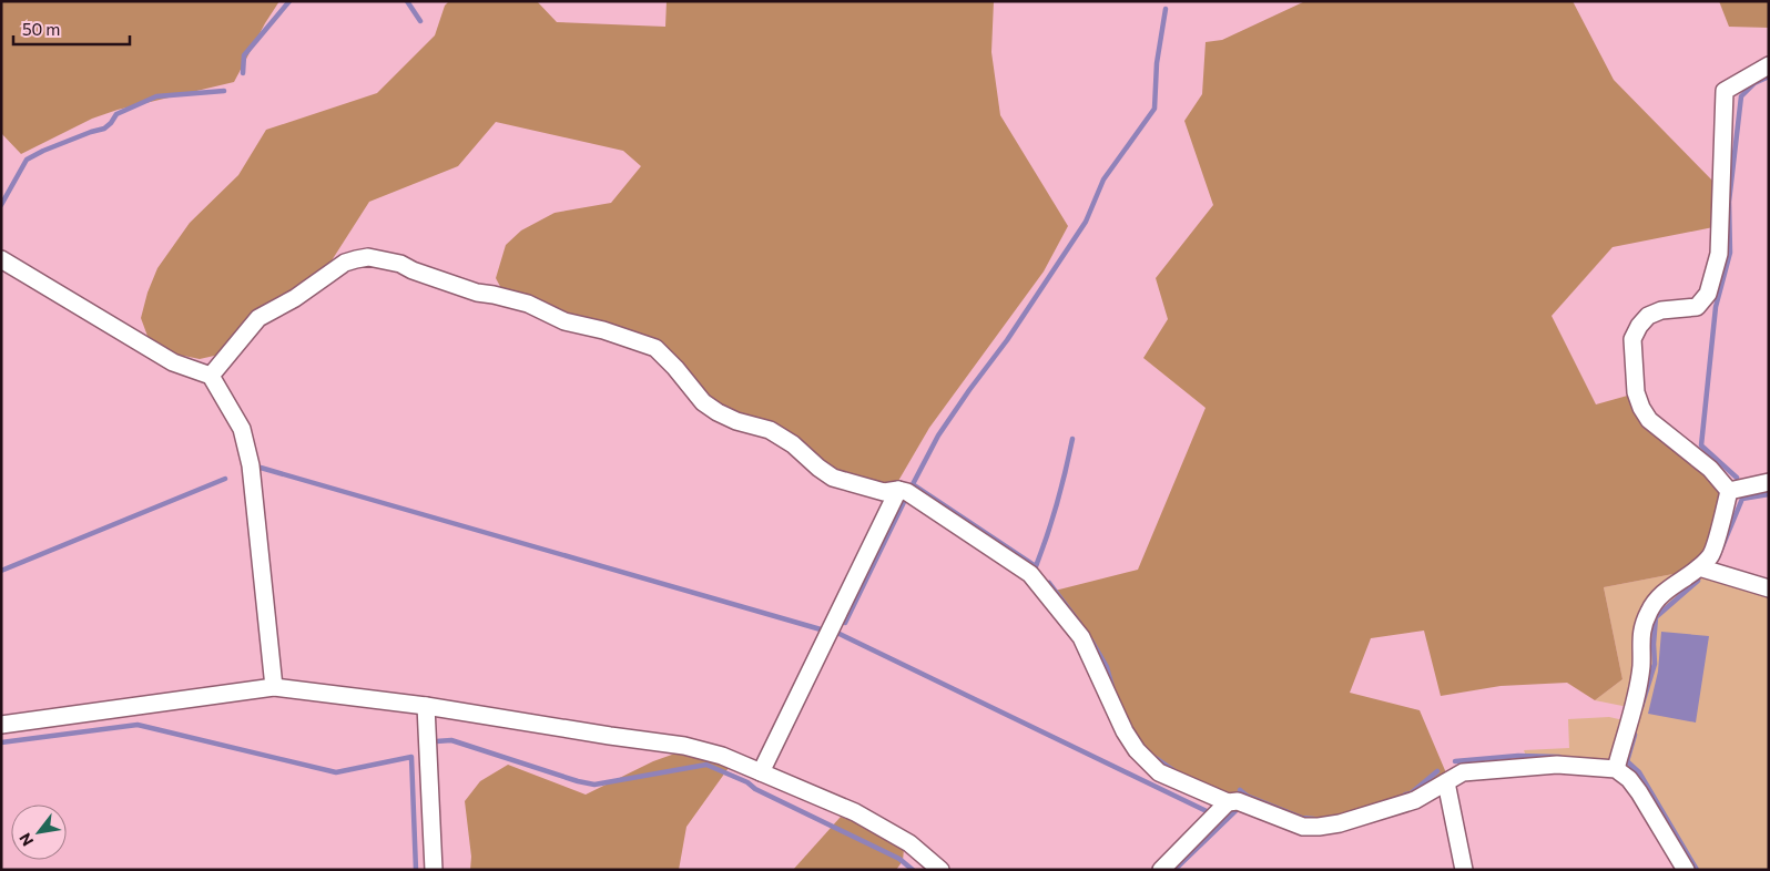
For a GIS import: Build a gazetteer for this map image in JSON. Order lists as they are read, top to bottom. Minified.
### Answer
{"scale_bar":"50 m","north":"bottom left"}
